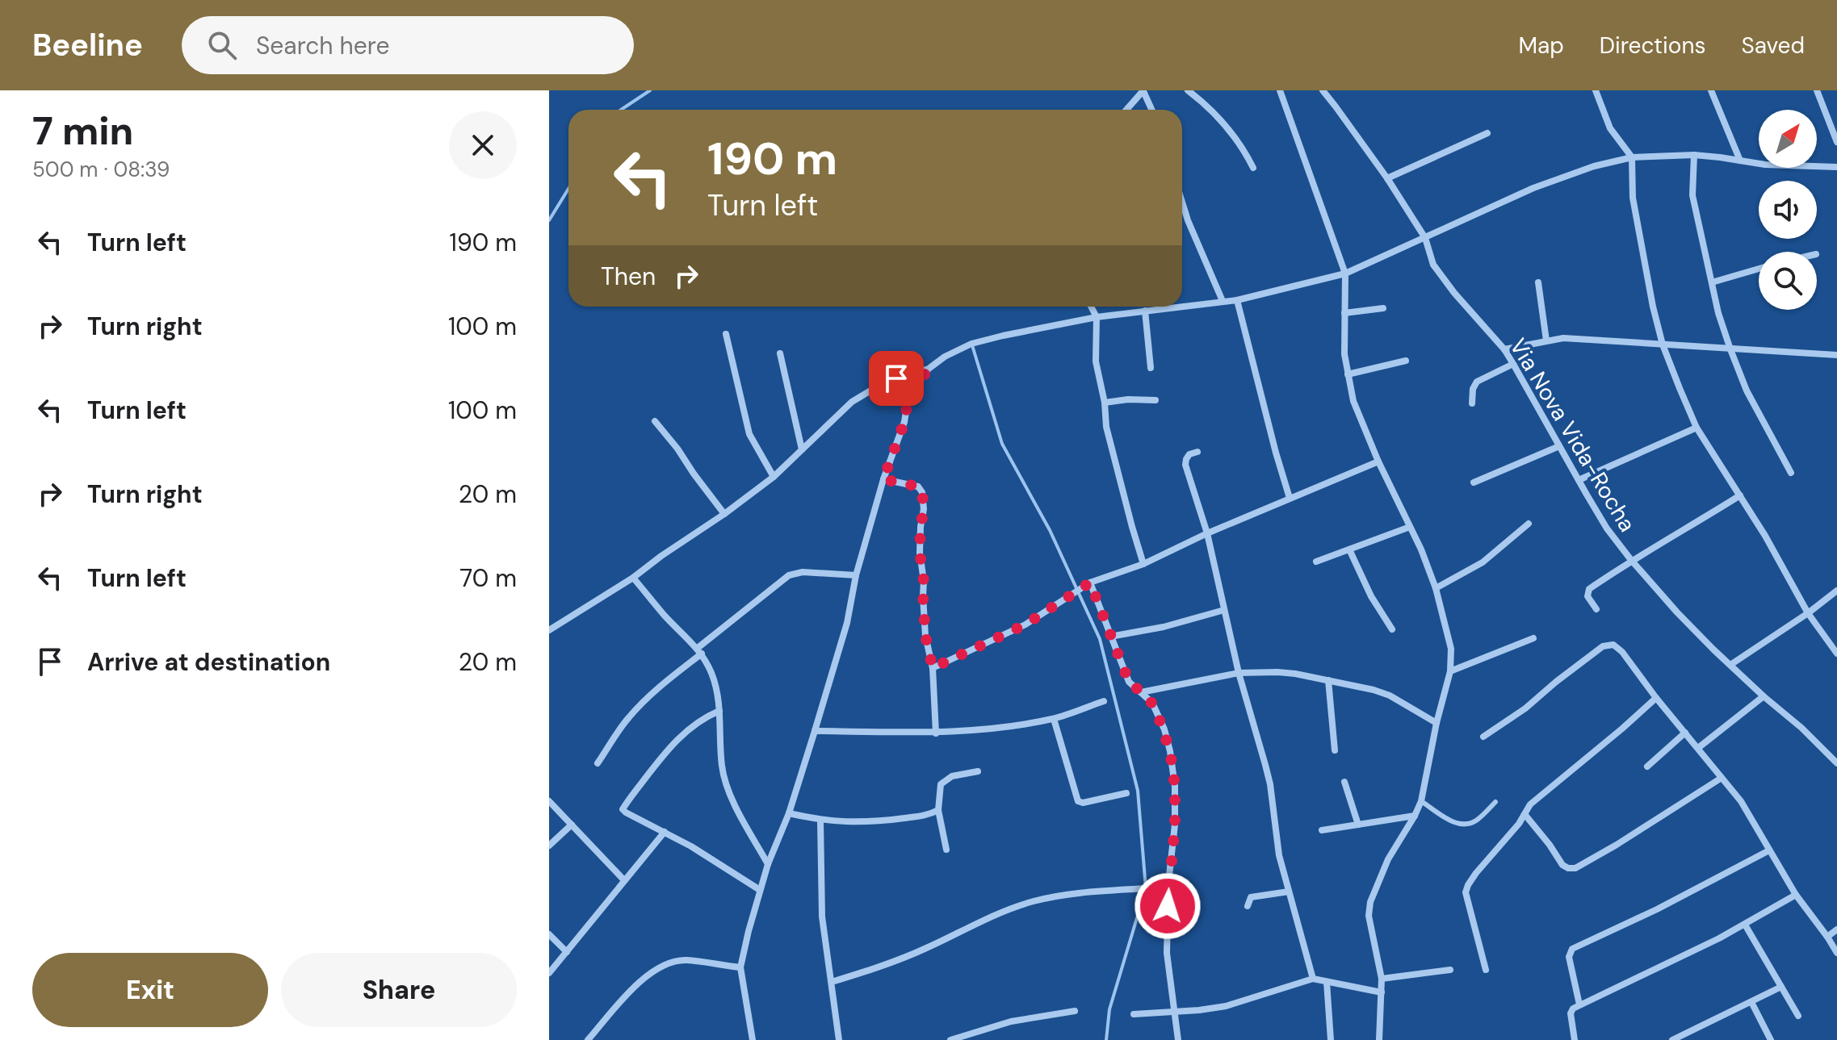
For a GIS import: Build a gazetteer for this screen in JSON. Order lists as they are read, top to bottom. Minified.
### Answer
{"streets":{"street":["Via Nova Vida-Rocha"]},"north":"top right","page":{"header":"Beeline","search":"Search here","nav":["Map","Directions","Saved"],"heading":["7 min","500 m · 08:39"],"turn":["190 m","Turn left"],"list":[{"name":"Turn left","value":"190 m"},{"name":"Turn right","value":"100 m"},{"name":"Turn left","value":"100 m"},{"name":"Turn right","value":"20 m"},{"name":"Turn left","value":"70 m"},{"name":"Arrive at destination","value":"20 m"}],"then":"Then","buttons":["Exit","Share"]}}
